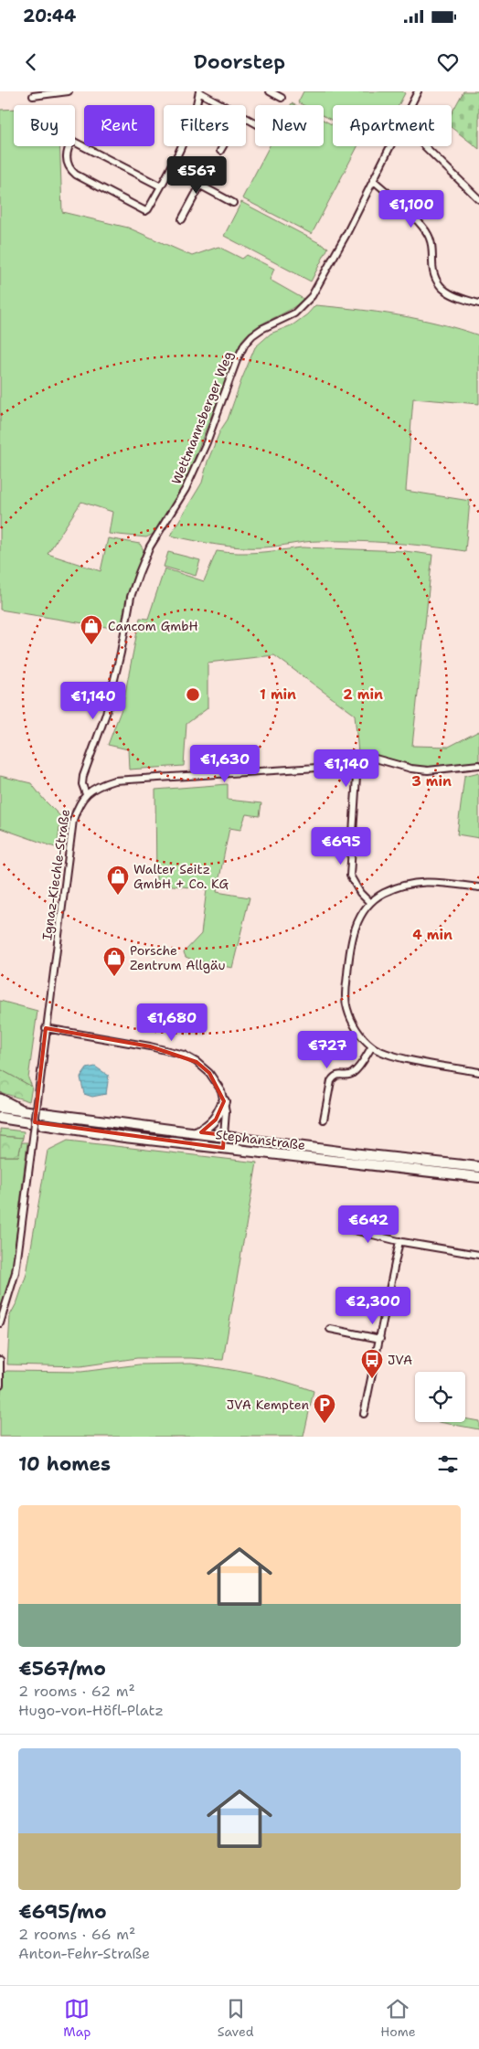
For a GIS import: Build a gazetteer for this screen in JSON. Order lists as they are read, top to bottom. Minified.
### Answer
{"streets":{"main road":["Stephanstraße"],"street":["Wettmannsberger Weg","Ignaz-Kiechle-Straße"]},"crossings":[["Wettmannsberger Weg","Ignaz-Kiechle-Straße"]],"places":{"shop":["Cancom GmbH","Walter Seitz GmbH + Co. KG","Porsche Zentrum Allgäu"],"bus stop":["JVA"],"parking":["JVA Kempten"]},"page":{"status":"20:44","header":"Doorstep","chip":["Buy","Rent","Filters","New","Apartment"],"price":["€567","€1,100","€1,140","€1,630","€1,140","€695","€1,680","€727","€642","€2,300"],"heading":"10 homes","list":[{"name":"€567/mo","note":"2 rooms · 62 m² · Hugo-von-Höfl-Platz"},{"name":"€695/mo","note":"2 rooms · 66 m² · Anton-Fehr-Straße"}],"tabs":["Map","Saved","Home"]},"rings":["1 min","2 min","3 min","4 min"]}
